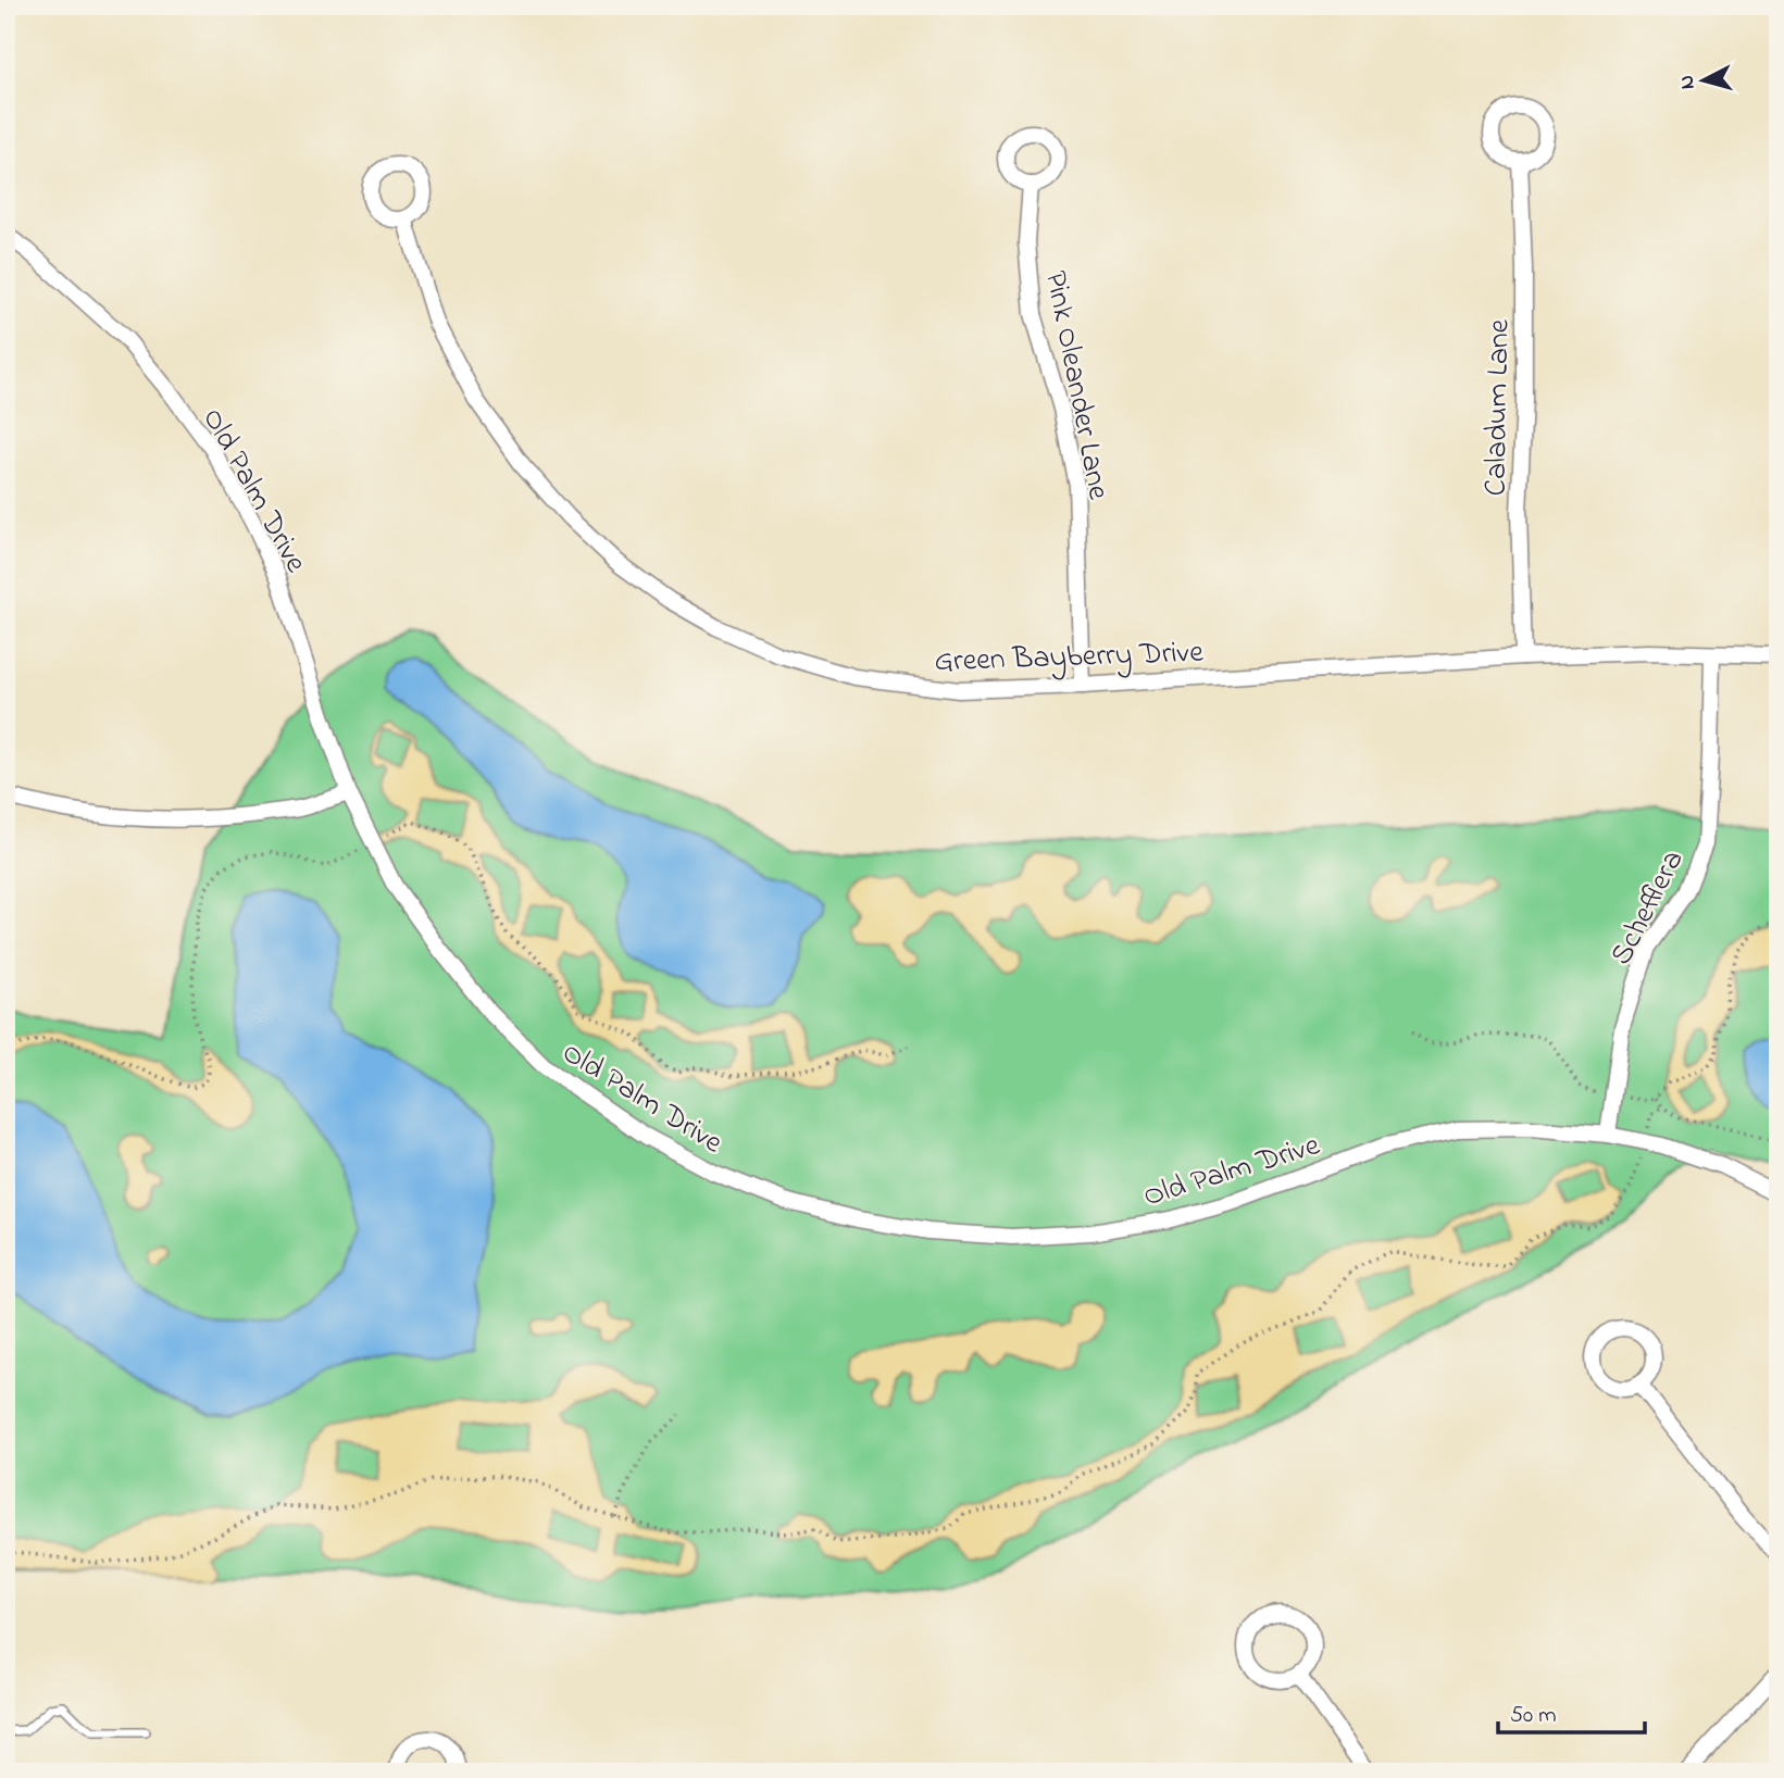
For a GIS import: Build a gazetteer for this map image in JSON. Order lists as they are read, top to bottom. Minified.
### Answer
{"streets":{"street":["Pink Oleander Lane","Caladum Lane","Old Palm Drive","Green Bayberry Drive","Schefflera"]},"crossings":[["Pink Oleander Lane","Green Bayberry Drive"],["Caladum Lane","Green Bayberry Drive"],["Old Palm Drive","Schefflera"],["Green Bayberry Drive","Schefflera"]],"scale_bar":"50 m","north":"left"}
